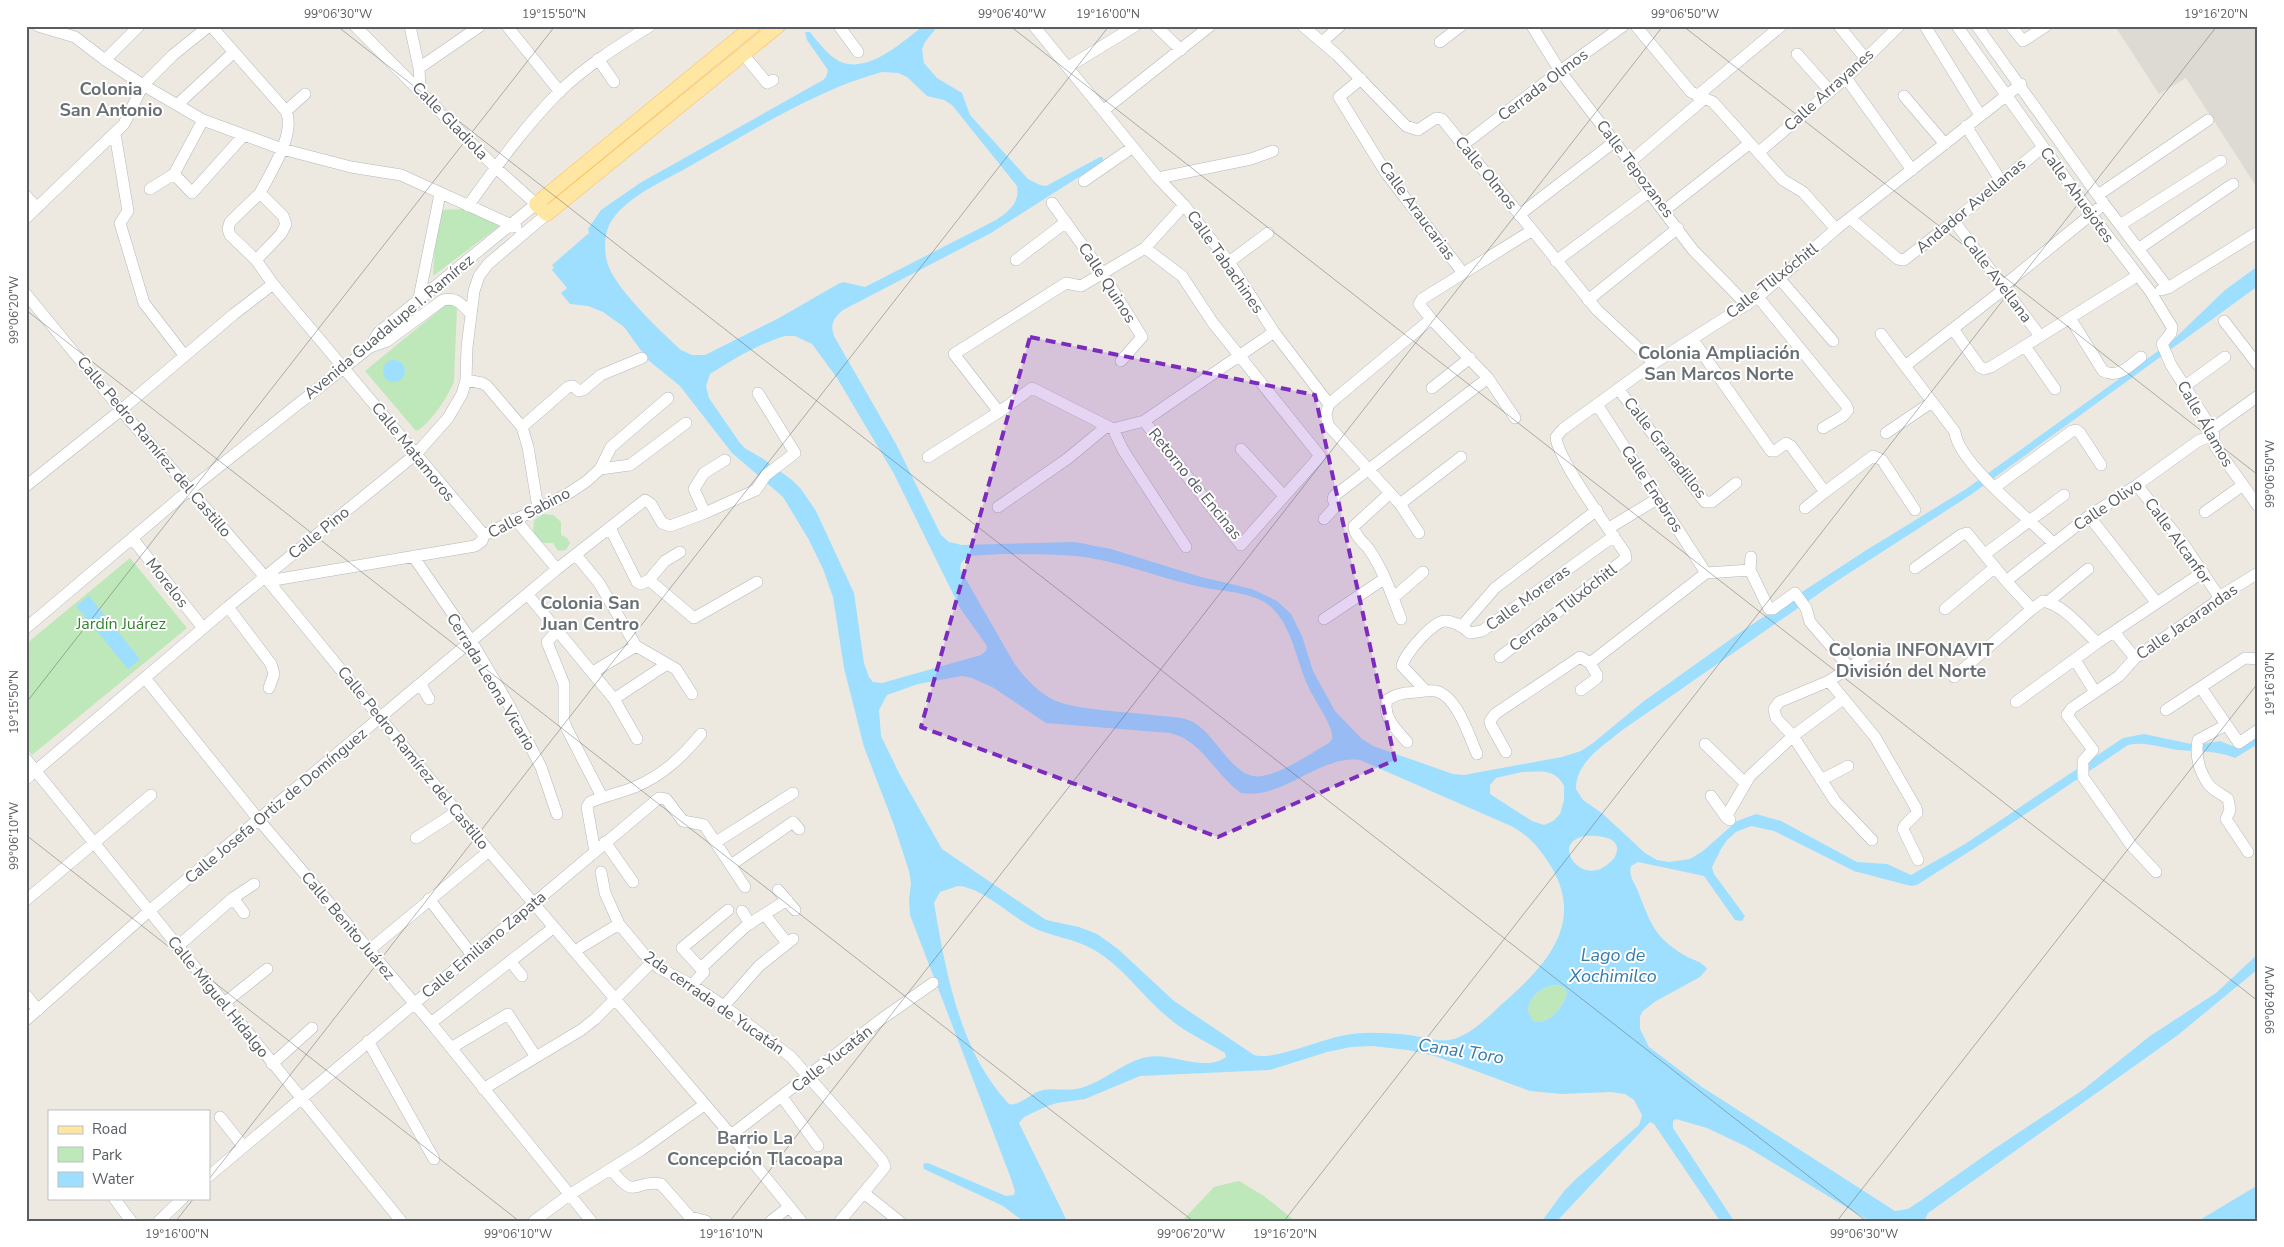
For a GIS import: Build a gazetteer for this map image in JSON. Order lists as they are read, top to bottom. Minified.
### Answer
{"streets":{"main road":["Calle Gladiola","Avenida Guadalupe I. Ramírez"],"street":["Cerrada Olmos","Calle Arrayanes","Calle Tepozanes","Calle Olmos","Calle Ahuejotes","Andador Avellanas","Calle Araucarias","Calle Tabachines","Calle Avellana","Calle Tlilxóchitl","Calle Quinos","Calle Álamos","Calle Pedro Ramírez del Castillo","Calle Granadillos","Calle Matamoros","Retorno de Encinas","Calle Enebros","Calle Olivo","Calle Sabino","Calle Pino","Calle Alcanfor","Morelos","Calle Moreras","Cerrada Tlilxóchitl","Calle Jacarandas","Cerrada Leona Vicario","Calle Josefa Ortiz de Domínguez","Calle Benito Juárez","Calle Emiliano Zapata","Calle Miguel Hidalgo","2da cerrada de Yucatán","Calle Yucatán"]},"crossings":[["Cerrada Olmos","Calle Tepozanes"],["Cerrada Olmos","Calle Olmos"],["Calle Gladiola","Avenida Guadalupe I. Ramírez"],["Calle Tepozanes","Calle Tlilxóchitl"],["Calle Olmos","Calle Araucarias"],["Calle Olmos","Calle Tlilxóchitl"],["Calle Ahuejotes","Andador Avellanas"],["Calle Ahuejotes","Calle Tlilxóchitl"],["Calle Ahuejotes","Calle Álamos"],["Andador Avellanas","Calle Avellana"],["Andador Avellanas","Calle Tlilxóchitl"],["Calle Tlilxóchitl","Calle Granadillos"],["Calle Tlilxóchitl","Calle Enebros"],["Calle Tlilxóchitl","Calle Moreras"],["Calle Tlilxóchitl","Cerrada Tlilxóchitl"],["Avenida Guadalupe I. Ramírez","Calle Pedro Ramírez del Castillo"],["Avenida Guadalupe I. Ramírez","Calle Matamoros"],["Avenida Guadalupe I. Ramírez","Morelos"],["Calle Álamos","Calle Olivo"],["Calle Pedro Ramírez del Castillo","Calle Sabino"],["Calle Pedro Ramírez del Castillo","Calle Pino"],["Calle Pedro Ramírez del Castillo","Calle Josefa Ortiz de Domínguez"],["Calle Pedro Ramírez del Castillo","Calle Emiliano Zapata"],["Calle Pedro Ramírez del Castillo","Calle Yucatán"],["Calle Matamoros","Calle Sabino"],["Calle Matamoros","Calle Pino"],["Calle Olivo","Calle Alcanfor"],["Calle Sabino","Calle Pino"],["Calle Sabino","Cerrada Leona Vicario"],["Calle Pino","Morelos"],["Calle Pino","Calle Benito Juárez"],["Calle Pino","Calle Miguel Hidalgo"],["Calle Alcanfor","Calle Jacarandas"],["Cerrada Leona Vicario","Calle Josefa Ortiz de Domínguez"],["Calle Josefa Ortiz de Domínguez","Calle Benito Juárez"],["Calle Josefa Ortiz de Domínguez","Calle Miguel Hidalgo"],["Calle Benito Juárez","Calle Emiliano Zapata"],["Calle Emiliano Zapata","Calle Miguel Hidalgo"],["2da cerrada de Yucatán","Calle Yucatán"]],"districts":["Colonia San Antonio","Colonia Ampliación San Marcos Norte","Colonia San Juan Centro","Colonia INFONAVIT División del Norte","Barrio La Concepción Tlacoapa"],"water":["Lago de Xochimilco","Canal Toro"],"parks":["Jardín Juárez"],"legend":["Road","Park","Water"],"coordinates":["99°06'30\"W","19°15'50\"N","99°06'40\"W","19°16'00\"N","99°06'50\"W","19°16'20\"N","99°06'20\"W","19°16'30\"N","99°06'10\"W","19°16'10\"N"]}
